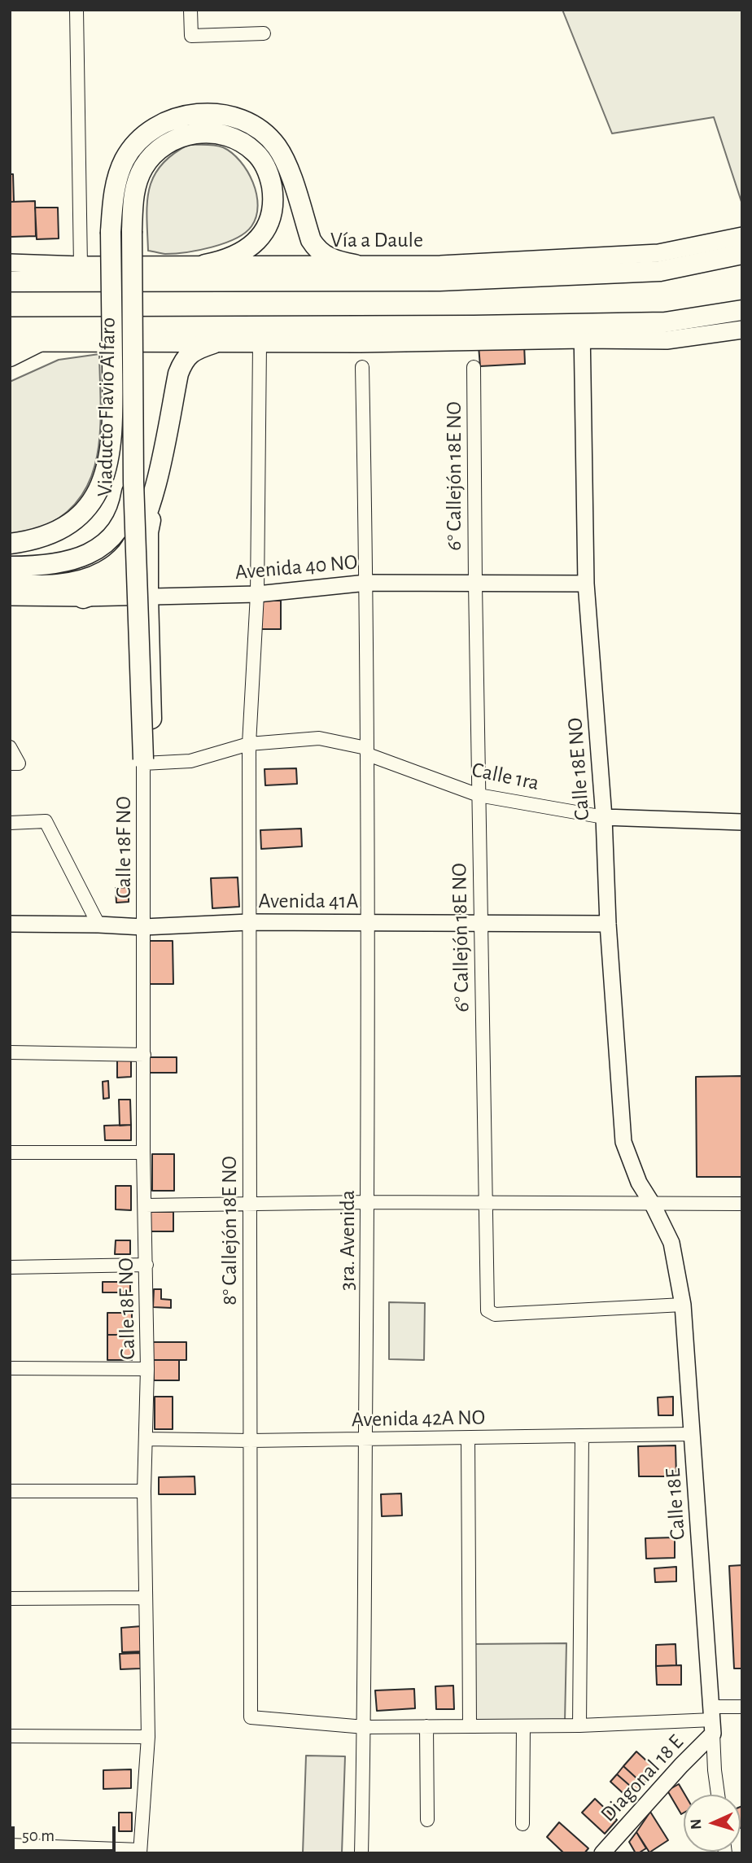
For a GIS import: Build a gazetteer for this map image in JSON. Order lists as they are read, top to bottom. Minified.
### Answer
{"streets":{"main road":["Vía a Daule","Viaducto Flavio Alfaro"],"street":["6° Callejón 18E NO","Avenida 40 NO","Calle 18E NO","Calle 1ra","Calle 18F NO","Avenida 41A","8° Callejón 18E NO","3ra. Avenida","Avenida 42A NO","Calle 18E","Diagonal 18 E"]},"crossings":[["Vía a Daule","Viaducto Flavio Alfaro"],["6° Callejón 18E NO","Avenida 40 NO"],["6° Callejón 18E NO","Calle 1ra"],["6° Callejón 18E NO","Avenida 41A"],["6° Callejón 18E NO","Calle 18E"],["Avenida 40 NO","Calle 18E NO"],["Avenida 40 NO","8° Callejón 18E NO"],["Avenida 40 NO","3ra. Avenida"],["Calle 18E NO","Calle 1ra"],["Calle 18E NO","Avenida 41A"],["Calle 18E NO","Calle 18E"],["Calle 1ra","Calle 18F NO"],["Calle 1ra","8° Callejón 18E NO"],["Calle 1ra","3ra. Avenida"],["Calle 18F NO","Avenida 41A"],["Calle 18F NO","Avenida 42A NO"],["Avenida 41A","8° Callejón 18E NO"],["Avenida 41A","3ra. Avenida"],["8° Callejón 18E NO","3ra. Avenida"],["8° Callejón 18E NO","Avenida 42A NO"],["3ra. Avenida","Avenida 42A NO"],["Avenida 42A NO","Calle 18E"],["Calle 18E","Diagonal 18 E"]],"scale_bar":"50 m","north":"left"}
